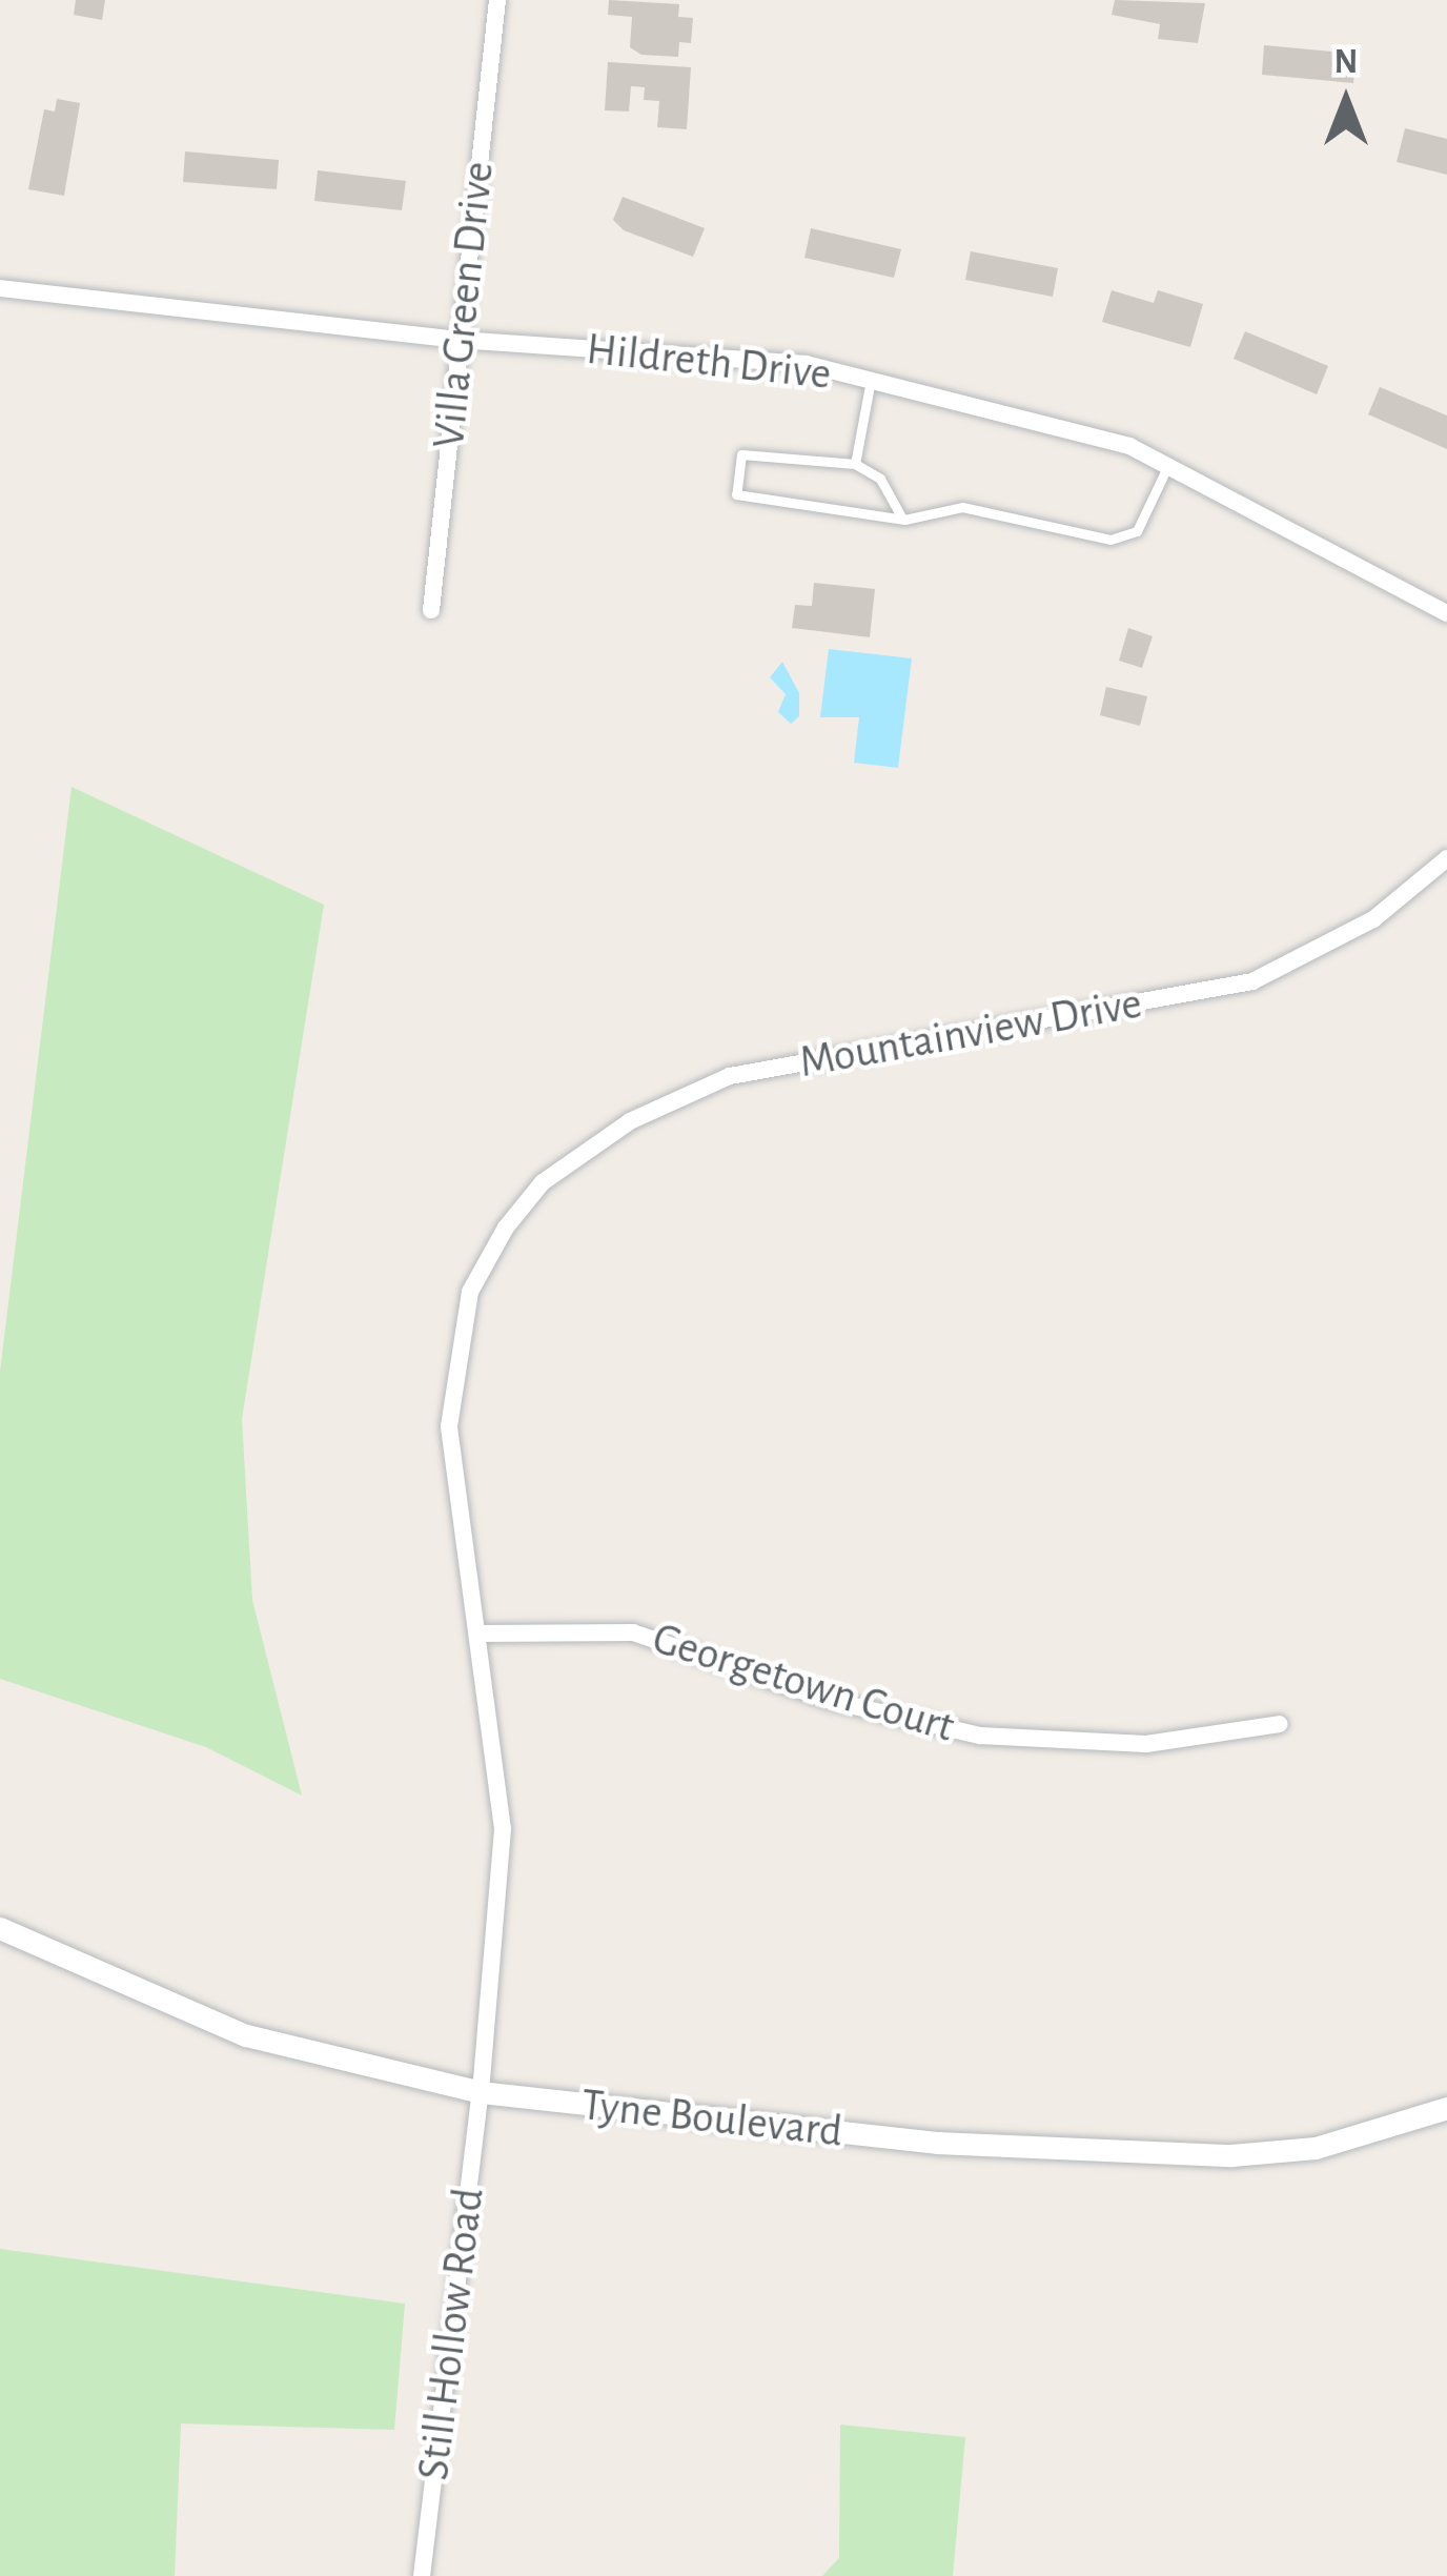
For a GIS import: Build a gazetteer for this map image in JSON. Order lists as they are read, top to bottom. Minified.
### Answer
{"streets":{"street":["Villa Green Drive","Hildreth Drive","Mountainview Drive","Georgetown Court","Tyne Boulevard","Still Hollow Road"]},"crossings":[["Villa Green Drive","Hildreth Drive"],["Mountainview Drive","Georgetown Court"],["Tyne Boulevard","Still Hollow Road"]],"north":"top"}
